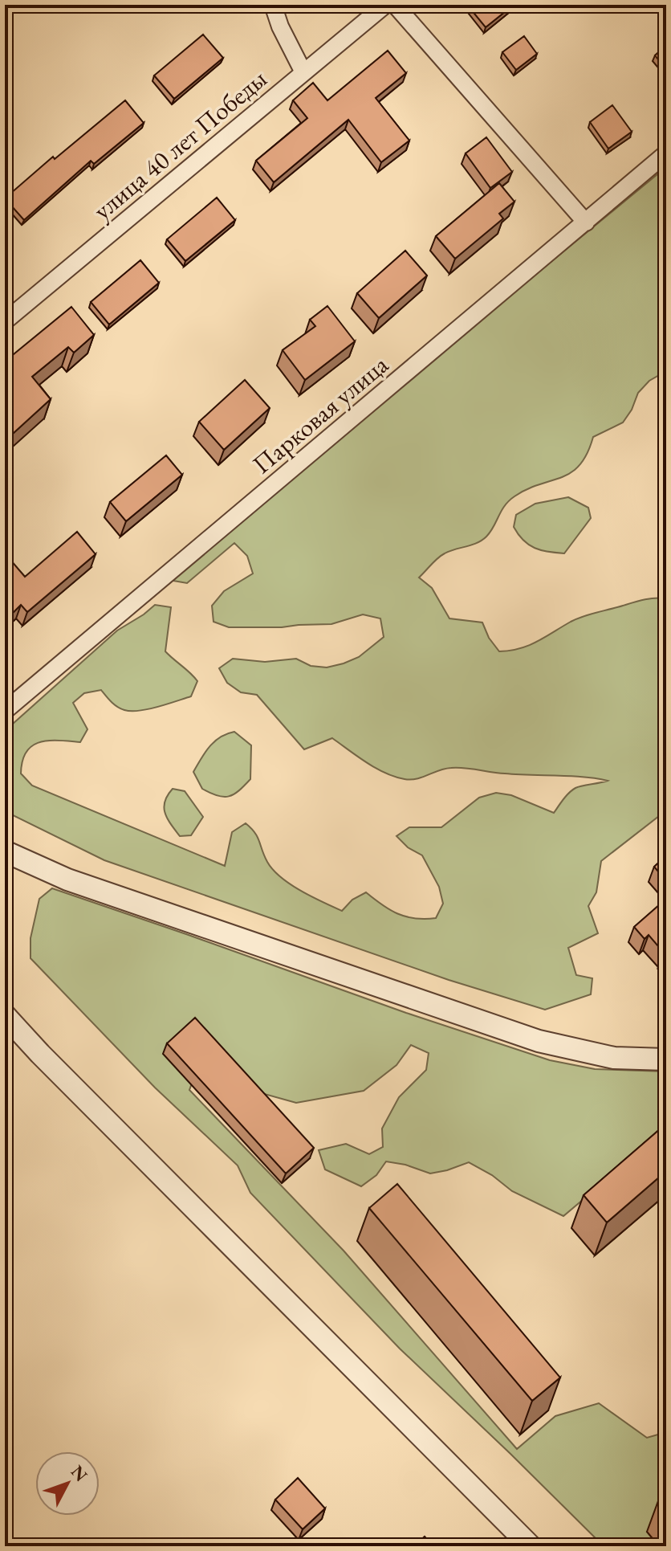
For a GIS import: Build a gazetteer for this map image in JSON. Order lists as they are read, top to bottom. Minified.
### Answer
{"streets":{"street":["улица 40 лет Победы","Парковая улица"]},"north":"top right"}
